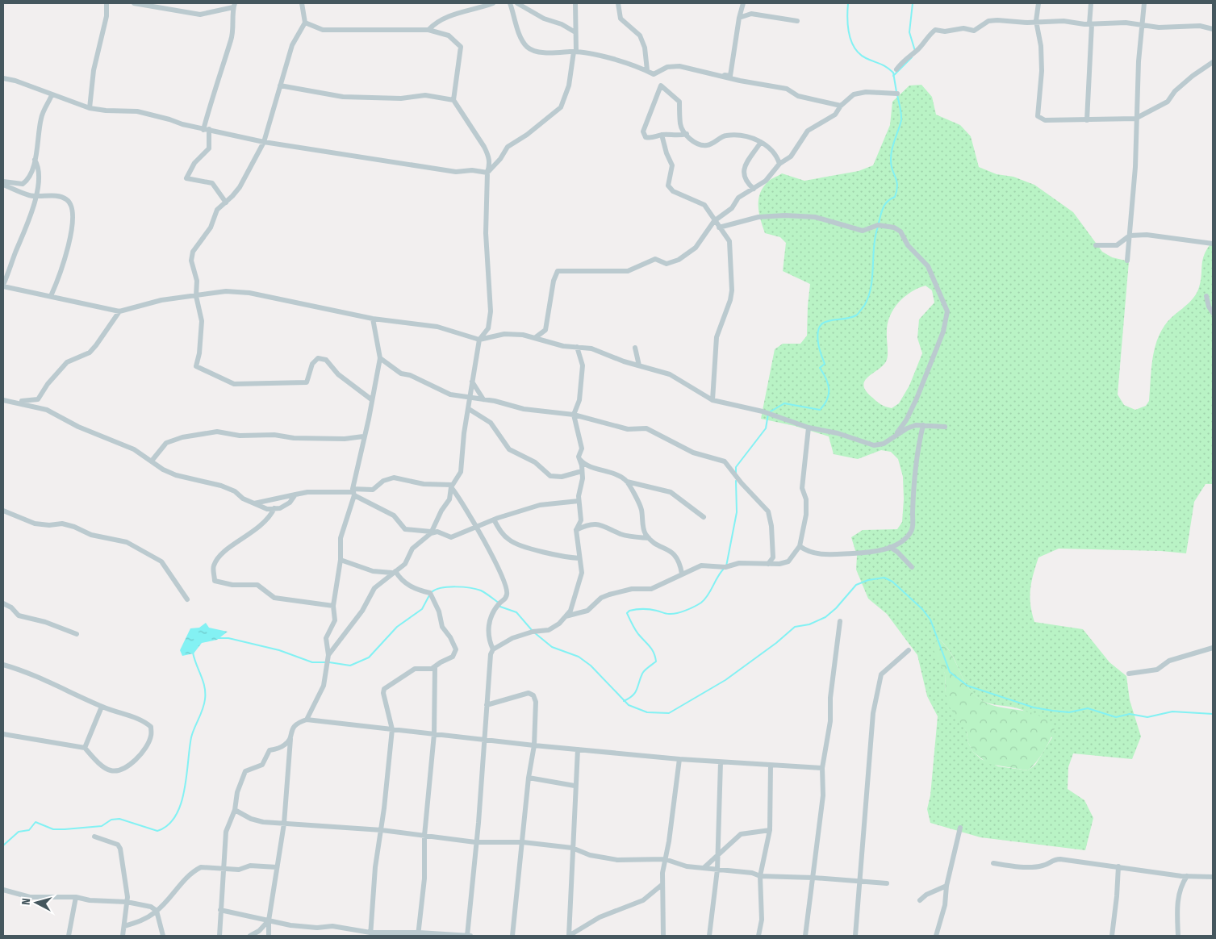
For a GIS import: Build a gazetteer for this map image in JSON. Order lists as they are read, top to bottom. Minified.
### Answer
{"north":"left"}
